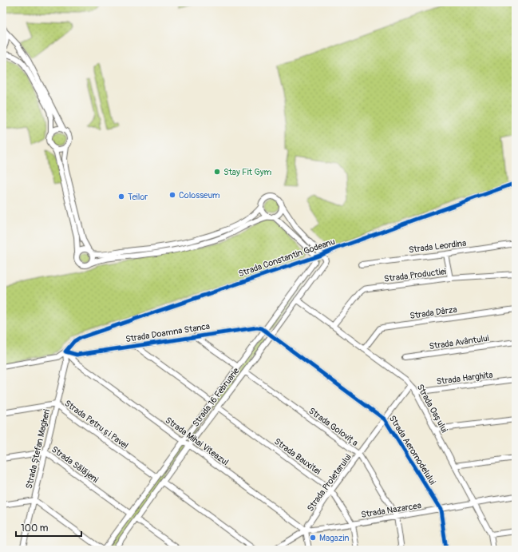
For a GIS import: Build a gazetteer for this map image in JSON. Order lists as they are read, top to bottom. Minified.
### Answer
{"streets":{"street":["Strada Leordina","Strada Constantin Godeanu","Strada Productiei","Strada Dârza","Strada Doamna Stanca","Strada Avântului","Strada Harghita","Strada 16 Februarie","Strada Oașului","Strada Petru și Pavel","Strada Golovița","Strada Mihai Viteazul","Strada Ștefan Magheri","Strada Aeromodelului","Strada Bauxitei","Strada Sălăjeni","Strada Proletarului","Strada Nazarcea"]},"crossings":[["Strada Constantin Godeanu","Strada Doamna Stanca"],["Strada Constantin Godeanu","Strada 16 Februarie"],["Strada Constantin Godeanu","Strada Mihai Viteazul"],["Strada Constantin Godeanu","Strada Ștefan Magheri"],["Strada Productiei","Strada Oașului"],["Strada Dârza","Strada Oașului"],["Strada Doamna Stanca","Strada 16 Februarie"],["Strada Doamna Stanca","Strada Mihai Viteazul"],["Strada Doamna Stanca","Strada Ștefan Magheri"],["Strada Harghita","Strada Oașului"],["Strada 16 Februarie","Strada Oașului"],["Strada 16 Februarie","Strada Petru și Pavel"],["Strada 16 Februarie","Strada Golovița"],["Strada 16 Februarie","Strada Mihai Viteazul"],["Strada 16 Februarie","Strada Aeromodelului"],["Strada 16 Februarie","Strada Bauxitei"],["Strada 16 Februarie","Strada Sălăjeni"],["Strada Oașului","Strada Proletarului"],["Strada Oașului","Strada Nazarcea"],["Strada Petru și Pavel","Strada Ștefan Magheri"],["Strada Golovița","Strada Proletarului"],["Strada Golovița","Strada Nazarcea"],["Strada Mihai Viteazul","Strada Ștefan Magheri"],["Strada Mihai Viteazul","Strada Proletarului"],["Strada Mihai Viteazul","Strada Nazarcea"],["Strada Ștefan Magheri","Strada Sălăjeni"],["Strada Aeromodelului","Strada Proletarului"],["Strada Aeromodelului","Strada Nazarcea"],["Strada Bauxitei","Strada Proletarului"],["Strada Bauxitei","Strada Nazarcea"],["Strada Proletarului","Strada Nazarcea"]],"places":["Stay Fit Gym","Colosseum","Teilor","Magazin"],"scale_bar":"100 m"}
